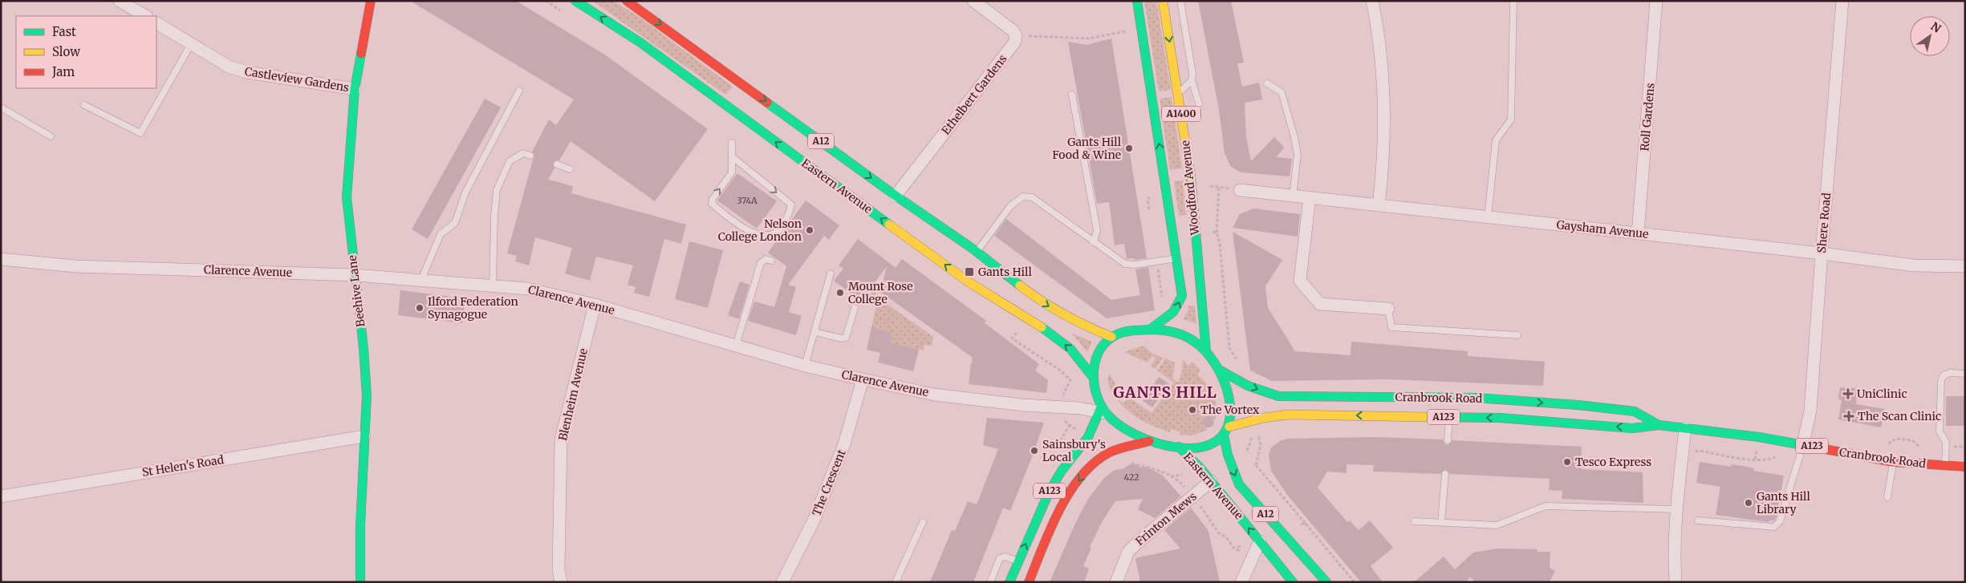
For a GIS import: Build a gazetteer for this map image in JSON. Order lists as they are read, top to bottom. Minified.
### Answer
{"streets":{"main road":["A1400","A12","Eastern Avenue","Woodford Avenue","Beehive Lane","Cranbrook Road","A123"],"street":["Castleview Gardens","Ethelbert Gardens","Roll Gardens","Shere Road","Gaysham Avenue","Clarence Avenue","Blenheim Avenue","St Helen's Road","The Crescent","Frinton Mews"]},"crossings":[["Castleview Gardens","Beehive Lane"],["Ethelbert Gardens","A12"],["Roll Gardens","Gaysham Avenue"],["A12","Eastern Avenue"],["A12","Woodford Avenue"],["A12","Clarence Avenue"],["A12","Cranbrook Road"],["A12","A123"],["Eastern Avenue","Woodford Avenue"],["Eastern Avenue","Clarence Avenue"],["Eastern Avenue","Cranbrook Road"],["Eastern Avenue","A123"],["Eastern Avenue","Frinton Mews"],["Woodford Avenue","Clarence Avenue"],["Woodford Avenue","Cranbrook Road"],["Woodford Avenue","A123"],["Shere Road","Gaysham Avenue"],["Shere Road","Cranbrook Road"],["Clarence Avenue","Beehive Lane"],["Clarence Avenue","Blenheim Avenue"],["Clarence Avenue","Cranbrook Road"],["Clarence Avenue","A123"],["Clarence Avenue","The Crescent"],["Beehive Lane","St Helen's Road"],["Cranbrook Road","A123"]],"districts":["GANTS HILL"],"places":{"other":["Gants Hill Food & Wine","Nelson College London","Mount Rose College","Ilford Federation Synagogue","The Vortex","Sainsbury's Local","Tesco Express","Gants Hill Library"],"transit":["Gants Hill"],"health":["UniClinic","The Scan Clinic"]},"house_numbers":["374A","422"],"legend":["Fast","Slow","Jam"],"north":"top right"}
